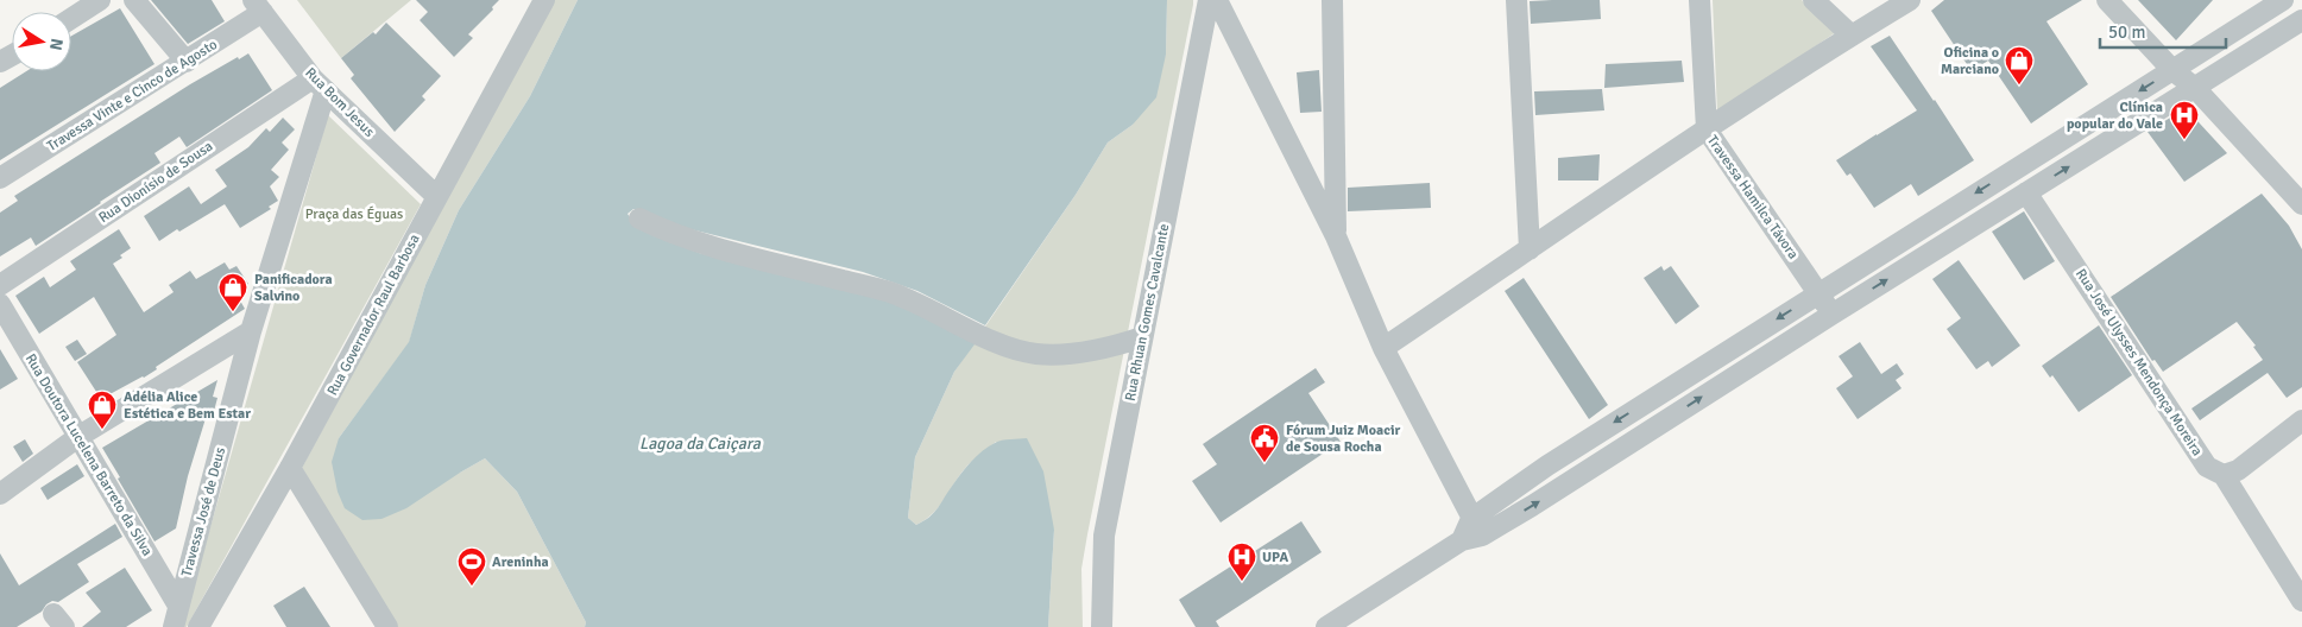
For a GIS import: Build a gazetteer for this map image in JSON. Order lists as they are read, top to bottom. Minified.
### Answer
{"streets":{"street":["Travessa Vinte e Cinco de Agosto","Rua Bom Jesus","Rua Dionísio de Sousa","Travessa Hamilca Távora","Rua Rhuan Gomes Cavalcante","Rua Governador Raul Barbosa","Rua José Ulysses Mendonça Moreira","Rua Doutora Lucelena Barreto da Silva","Travessa José de Deus"]},"crossings":[["Travessa Vinte e Cinco de Agosto","Rua Bom Jesus"],["Rua Bom Jesus","Rua Dionísio de Sousa"],["Rua Bom Jesus","Rua Governador Raul Barbosa"],["Rua Bom Jesus","Travessa José de Deus"],["Rua Dionísio de Sousa","Travessa José de Deus"],["Rua Doutora Lucelena Barreto da Silva","Travessa José de Deus"]],"water":["Lagoa da Caiçara"],"parks":["Praça das Éguas"],"places":{"shop":["Oficina o Marciano","Panificadora Salvino","Adélia Alice Estética e Bem Estar"],"hospital":["Clínica popular do Vale","UPA"],"public building":["Fórum Juiz Moacir de Sousa Rocha"],"sports":["Areninha"]},"scale_bar":"50 m","north":"right"}
